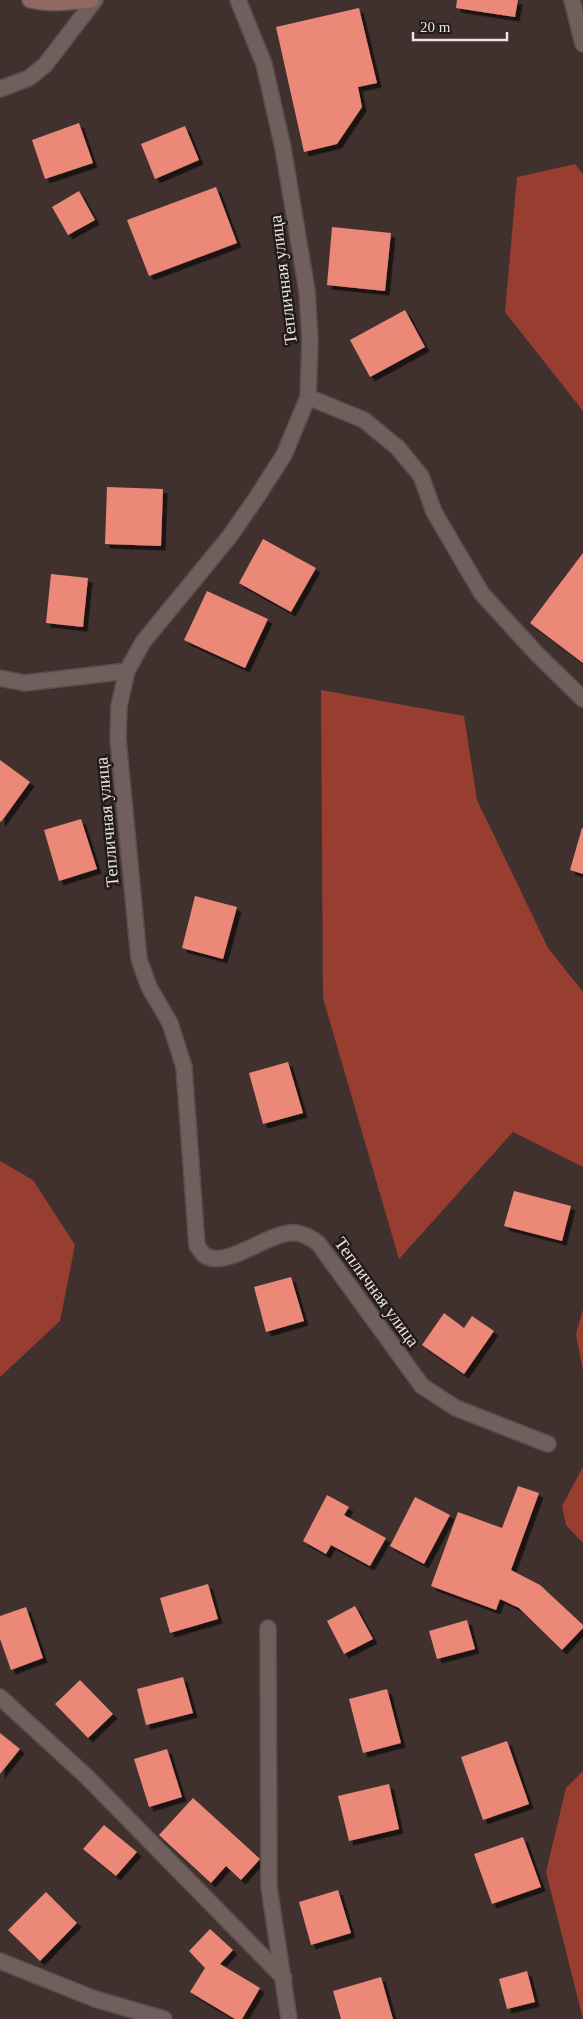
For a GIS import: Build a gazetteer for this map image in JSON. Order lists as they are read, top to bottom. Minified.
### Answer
{"streets":{"street":["Тепличная улица"]},"scale_bar":"20 m"}
